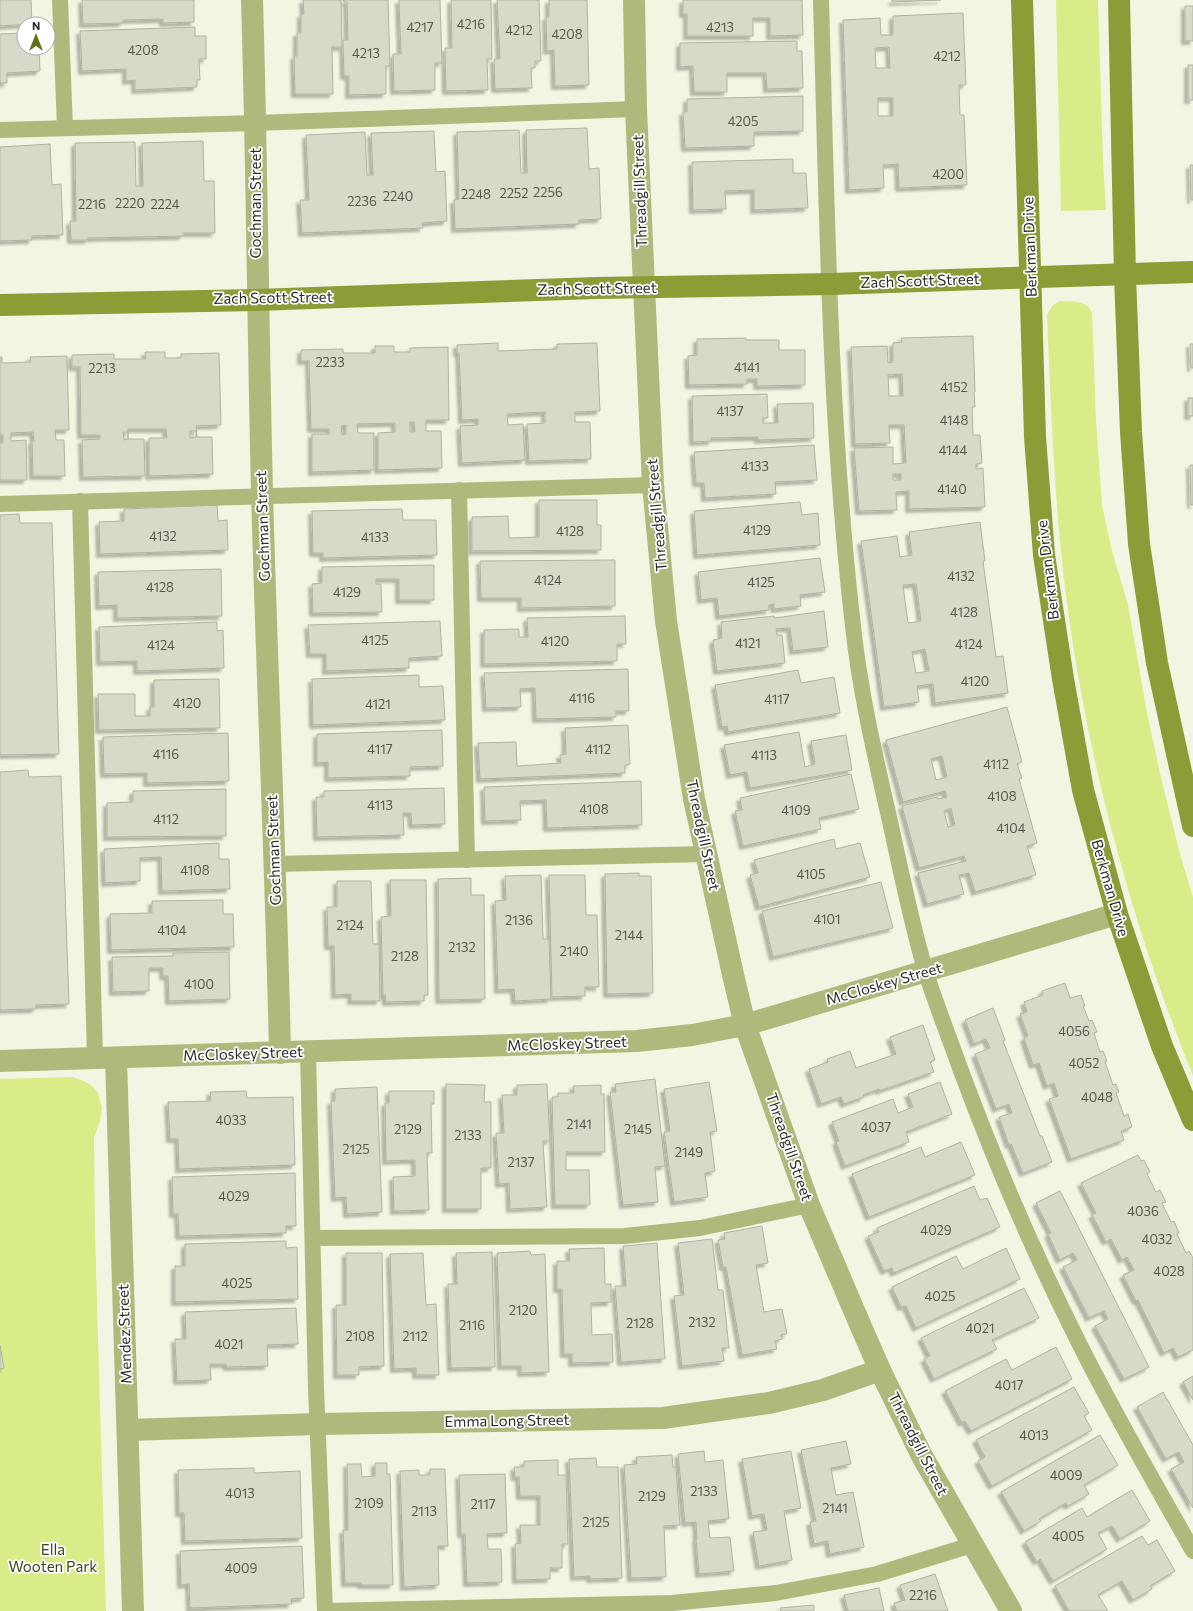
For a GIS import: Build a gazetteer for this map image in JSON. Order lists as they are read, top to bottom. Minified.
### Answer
{"streets":{"street":["Threadgill Street","Gochman Street","Berkman Drive","Zach Scott Street","McCloskey Street","Mendez Street","Emma Long Street"]},"crossings":[["Threadgill Street","Zach Scott Street"],["Threadgill Street","McCloskey Street"],["Threadgill Street","Emma Long Street"],["Gochman Street","Zach Scott Street"],["Gochman Street","McCloskey Street"],["Berkman Drive","Zach Scott Street"],["Berkman Drive","McCloskey Street"],["McCloskey Street","Mendez Street"],["Mendez Street","Emma Long Street"]],"parks":["Ella Wooten Park"],"house_numbers":["4216","4217","4213","4212","4208","4208","4213","4212","4205","4200","2256","2252","2248","2240","2236","2220","2216","2224","2233","4141","2213","4152","4137","4148","4144","4133","4140","4129","4128","4132","4133","4132","4124","4125","4128","4129","4128","4125","4120","4121","4124","4124","4120","4116","4117","4120","4121","4117","4112","4116","4113","4112","4108","4113","4108","4109","4112","4104","4108","4105","4101","2136","2124","4104","2144","2132","2140","2128","4100","4056","4052","4048","4033","2141","4037","2129","2145","2133","2125","2149","2137","4029","4036","4029","4032","4028","4025","4025","2120","2132","2128","2116","4021","2108","2112","4021","4017","4013","4009","2133","4013","2129","2109","2117","2141","2113","2125","4005","4009","2216"],"north":"top"}
